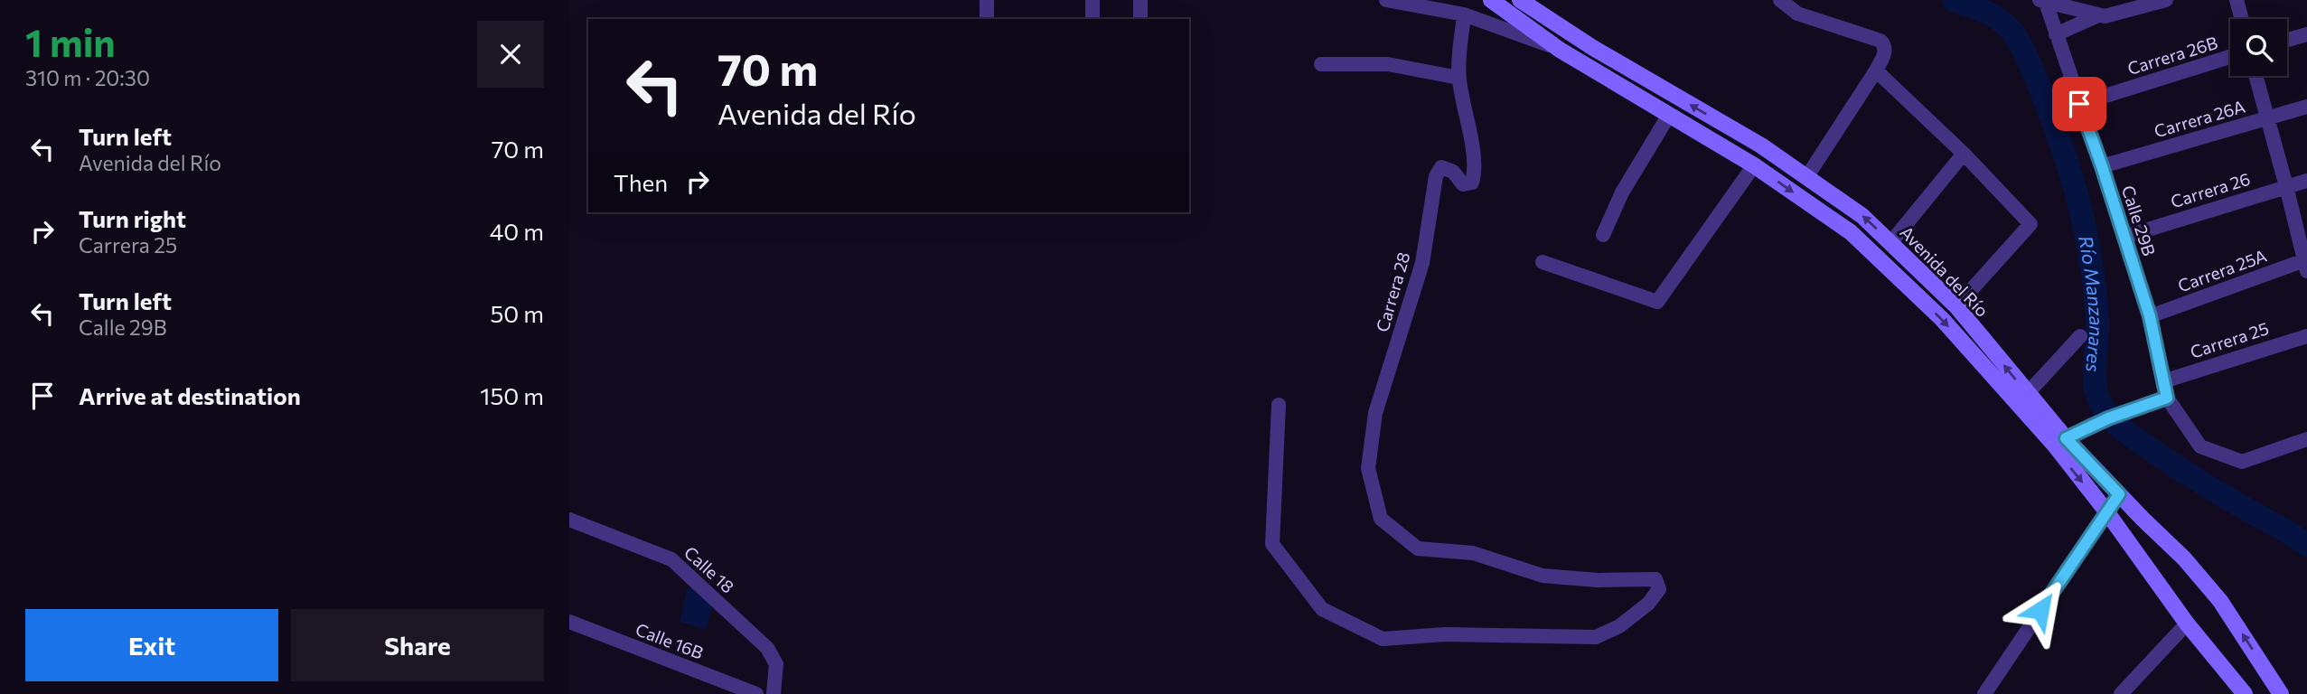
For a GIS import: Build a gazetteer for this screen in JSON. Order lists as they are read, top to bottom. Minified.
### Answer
{"streets":{"main road":["Avenida del Río"],"street":["Carrera 26B","Carrera 26A","Carrera 26","Calle 29B","Carrera 25A","Carrera 28","Carrera 25","Calle 18","Calle 16B"]},"crossings":[["Carrera 26B","Calle 29B"],["Carrera 26A","Calle 29B"],["Carrera 26","Calle 29B"],["Calle 29B","Carrera 25A"],["Calle 29B","Carrera 25"]],"water":["Río Manzanares"],"page":{"heading":["1 min","310 m · 20:30"],"turn":["70 m","Avenida del Río"],"list":[{"name":"Turn left","note":"Avenida del Río","value":"70 m"},{"name":"Turn right","note":"Carrera 25","value":"40 m"},{"name":"Turn left","note":"Calle 29B","value":"50 m"},{"name":"Arrive at destination","value":"150 m"}],"then":"Then","buttons":["Exit","Share"]}}
